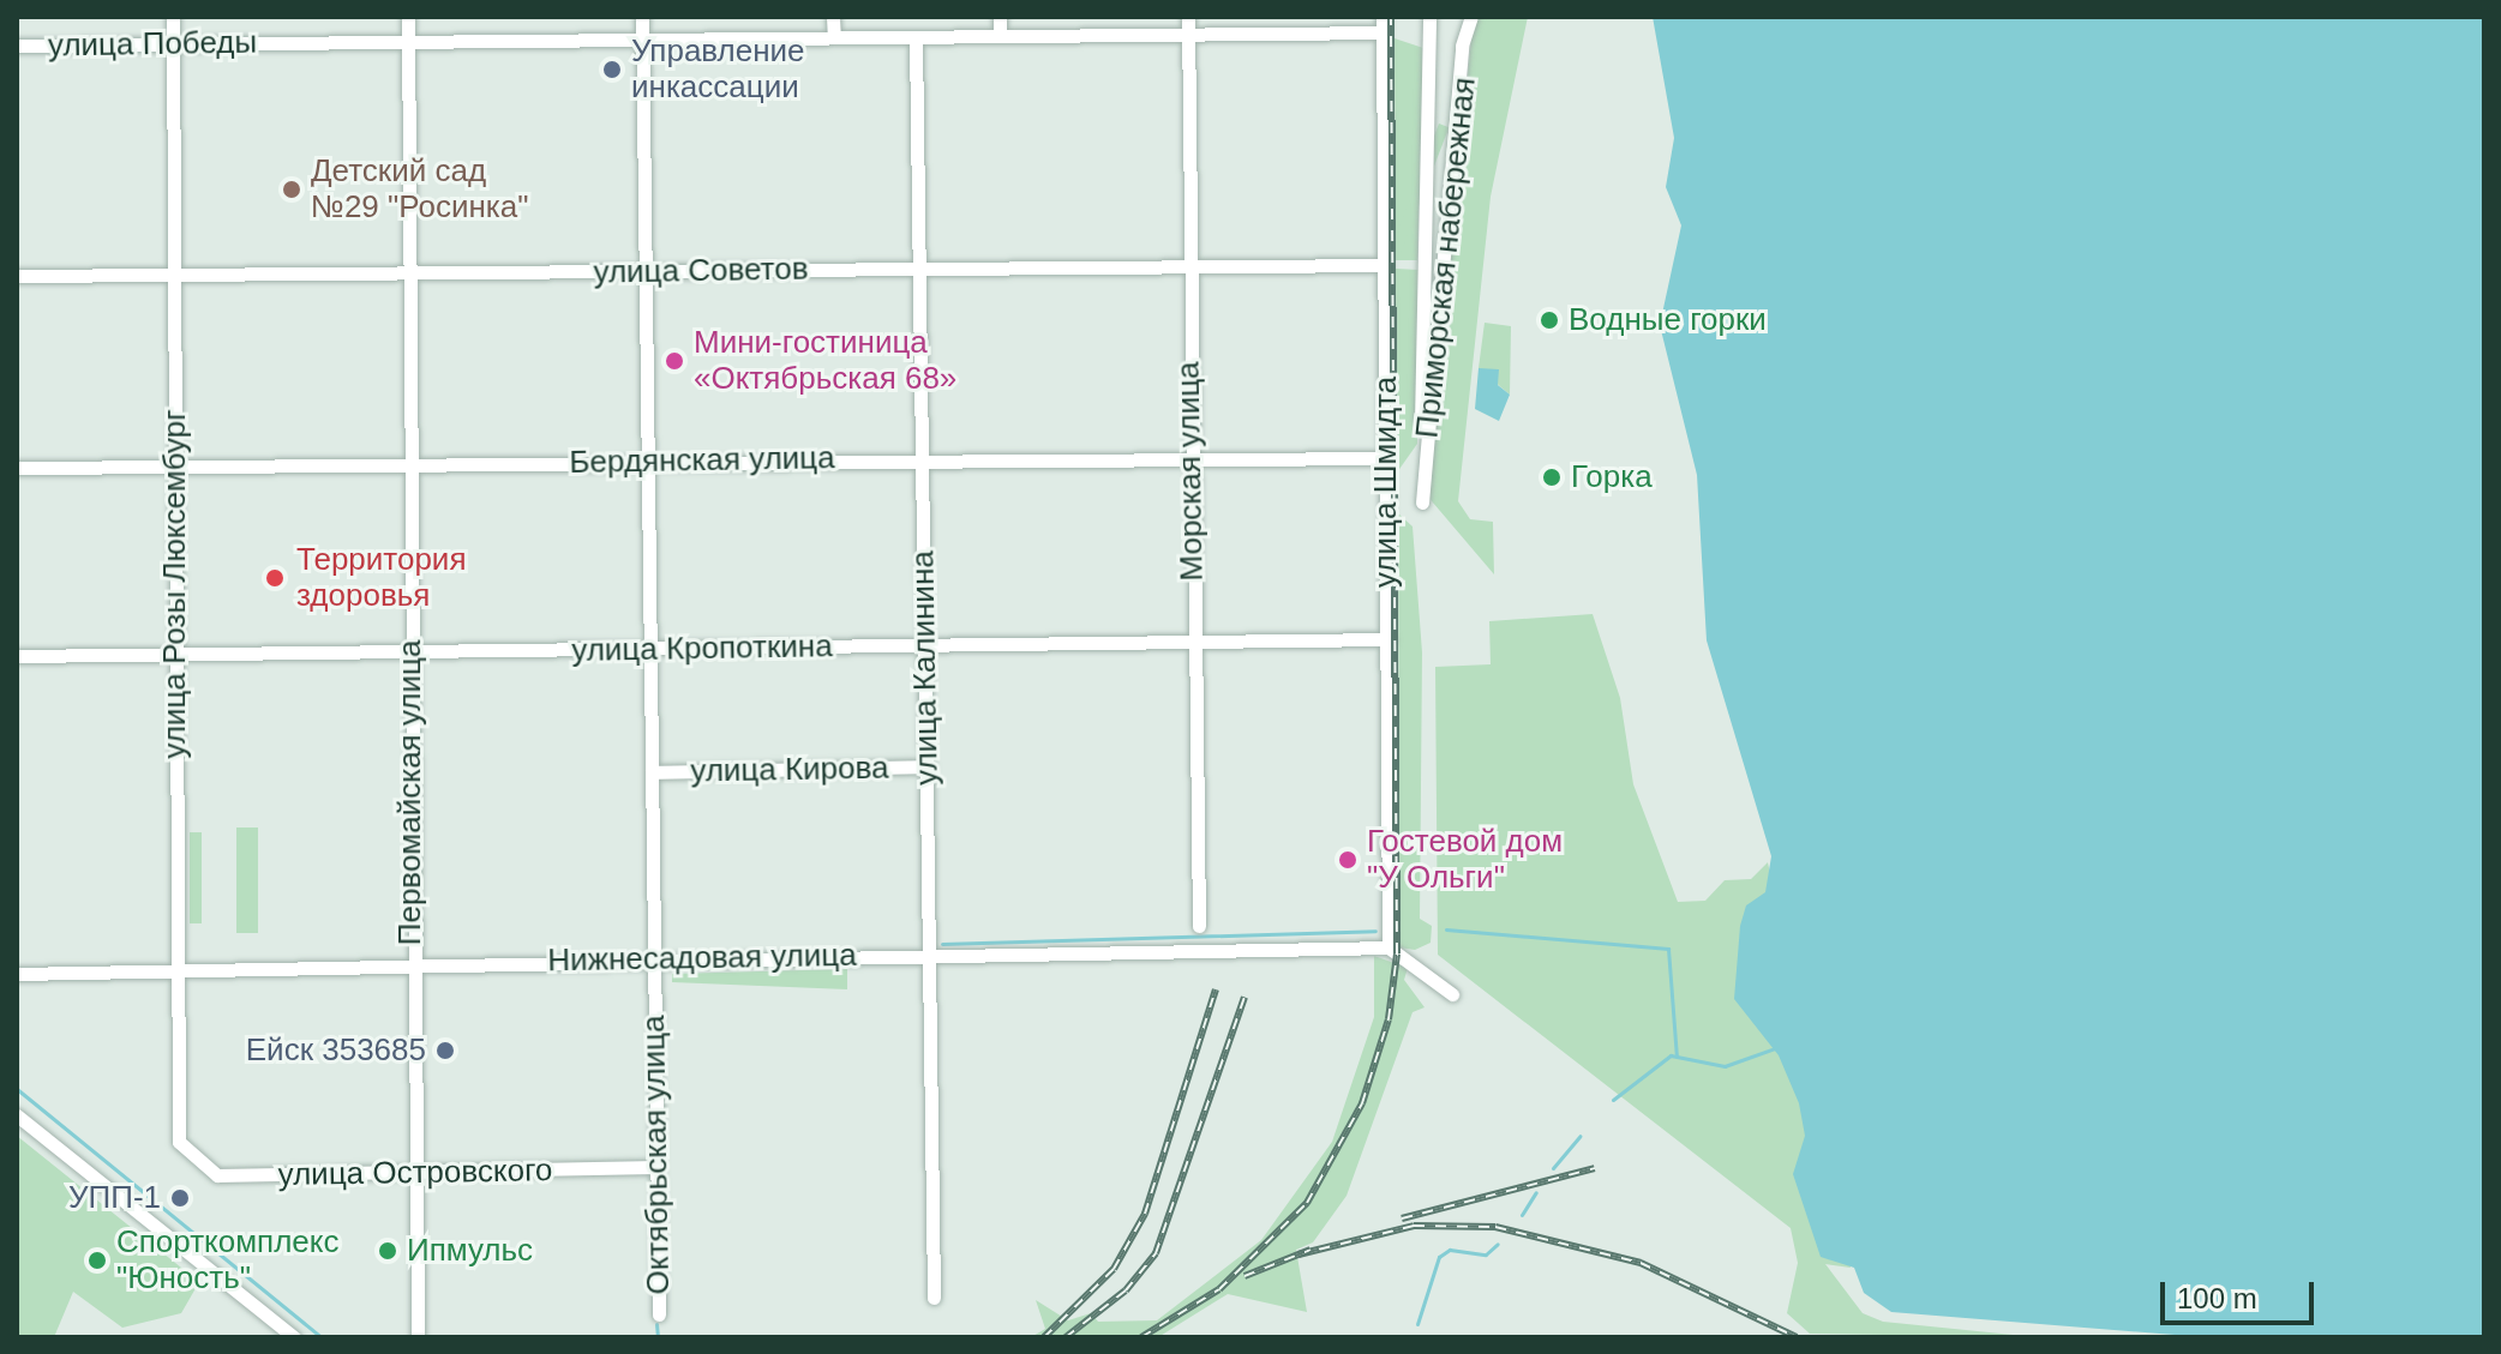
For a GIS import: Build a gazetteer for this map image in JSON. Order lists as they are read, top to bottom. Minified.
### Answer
{"streets":{"street":["улица Победы","Приморская набережная","улица Советов","Бердянская улица","Морская улица","улица Шмидта","улица Розы Люксембург","улица Кропоткина","улица Калинина","улица Кирова","Первомайская улица","Нижнесадовая улица","Октябрьская улица","улица Островского"]},"crossings":[["улица Победы","Морская улица"],["улица Победы","улица Шмидта"],["улица Победы","улица Розы Люксембург"],["улица Победы","улица Калинина"],["улица Победы","Первомайская улица"],["улица Победы","Октябрьская улица"],["улица Советов","Морская улица"],["улица Советов","улица Шмидта"],["улица Советов","улица Розы Люксембург"],["улица Советов","улица Калинина"],["улица Советов","Первомайская улица"],["улица Советов","Октябрьская улица"],["Бердянская улица","Морская улица"],["Бердянская улица","улица Шмидта"],["Бердянская улица","улица Розы Люксембург"],["Бердянская улица","улица Калинина"],["Бердянская улица","Первомайская улица"],["Бердянская улица","Октябрьская улица"],["Морская улица","улица Кропоткина"],["улица Шмидта","улица Кропоткина"],["улица Шмидта","Нижнесадовая улица"],["улица Розы Люксембург","улица Кропоткина"],["улица Розы Люксембург","Нижнесадовая улица"],["улица Розы Люксембург","улица Островского"],["улица Кропоткина","улица Калинина"],["улица Кропоткина","Первомайская улица"],["улица Кропоткина","Октябрьская улица"],["улица Калинина","улица Кирова"],["улица Калинина","Нижнесадовая улица"],["улица Кирова","Октябрьская улица"],["Первомайская улица","Нижнесадовая улица"],["Первомайская улица","улица Островского"],["Нижнесадовая улица","Октябрьская улица"],["Октябрьская улица","улица Островского"]],"places":["Управление инкассации","Детский сад №29 \"Росинка\"","Водные горки","Мини-гостиница «Октябрьская 68»","Горка","Территория здоровья","Гостевой дом \"У Ольги\"","Ейск 353685","УПП-1","Ипмульс","Спорткомплекс \"Юность\""],"scale_bar":"100 m"}
